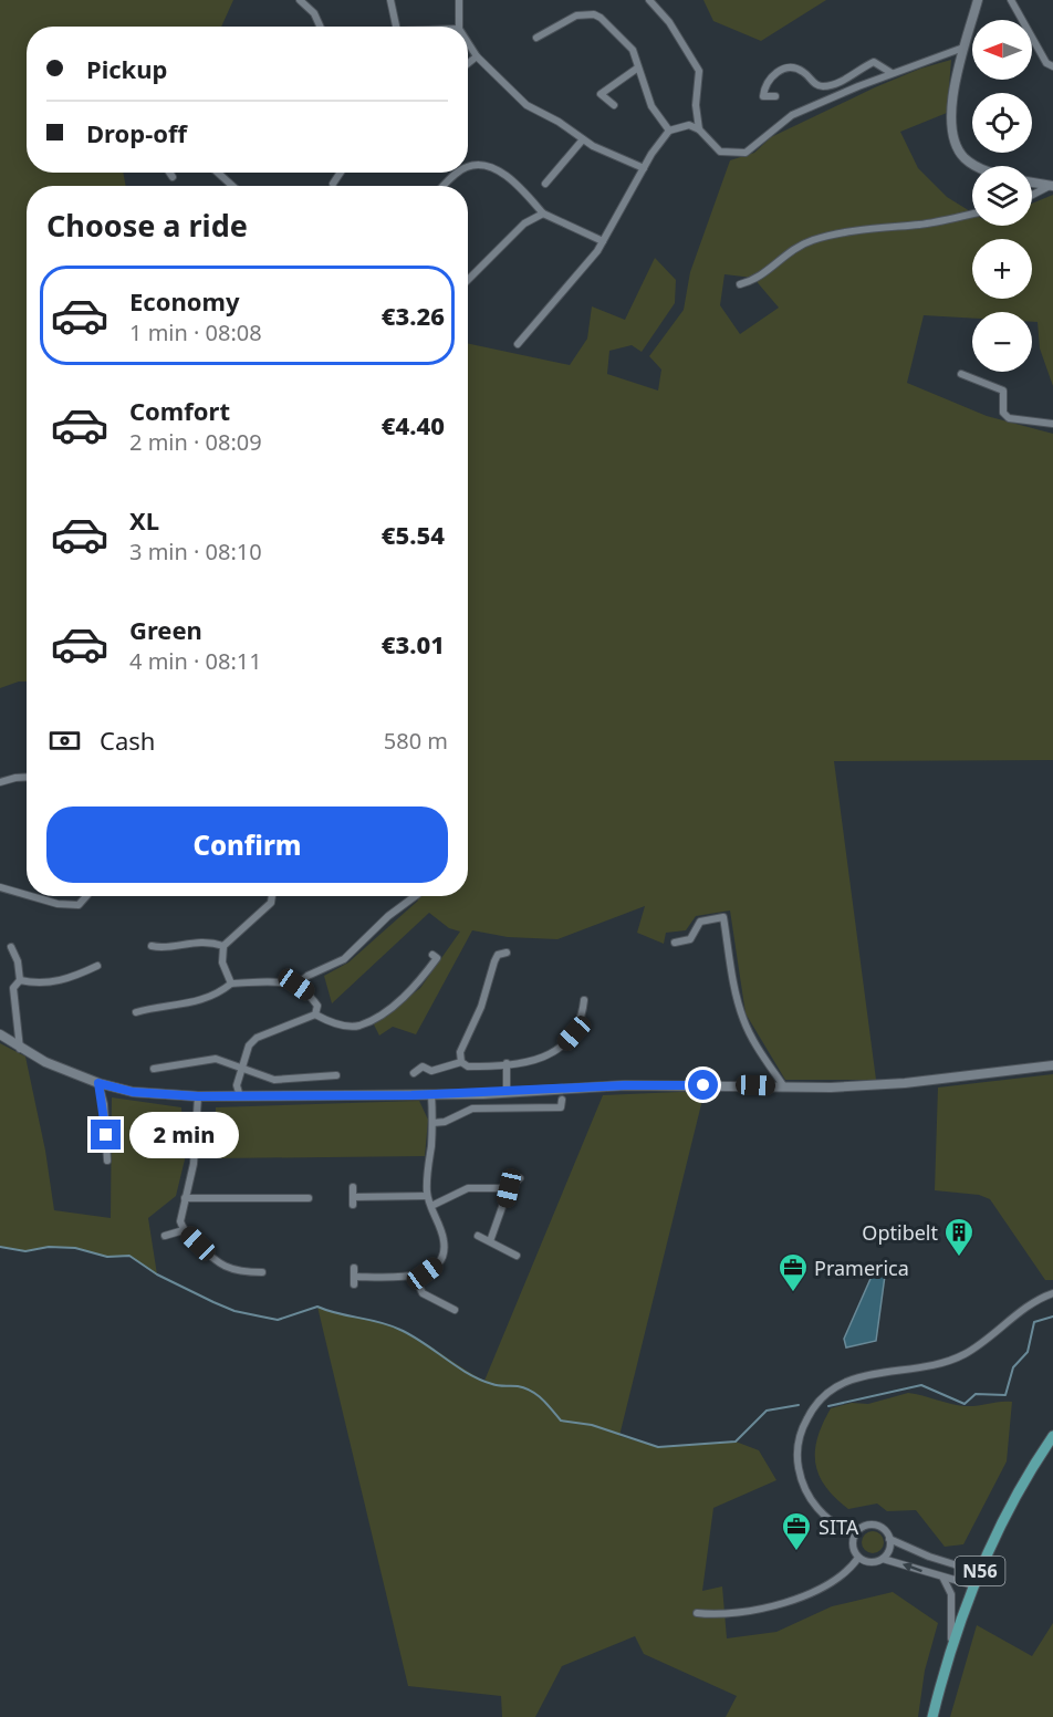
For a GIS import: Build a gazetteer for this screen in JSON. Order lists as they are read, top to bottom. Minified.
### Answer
{"streets":{"main road":["N56"]},"places":{"building":["Optibelt"],"office":["Pramerica","SITA"]},"north":"left","page":{"map_buttons":["+","−"],"banner":["Pickup","Drop-off"],"heading":"Choose a ride","list":[{"name":"Economy","note":"1 min · 08:08","value":"€3.26"},{"name":"Comfort","note":"2 min · 08:09","value":"€4.40"},{"name":"XL","note":"3 min · 08:10","value":"€5.54"},{"name":"Green","note":"4 min · 08:11","value":"€3.01"}],"pay":["Cash","580 m"],"buttons":"Confirm","bubble":"2 min"}}
